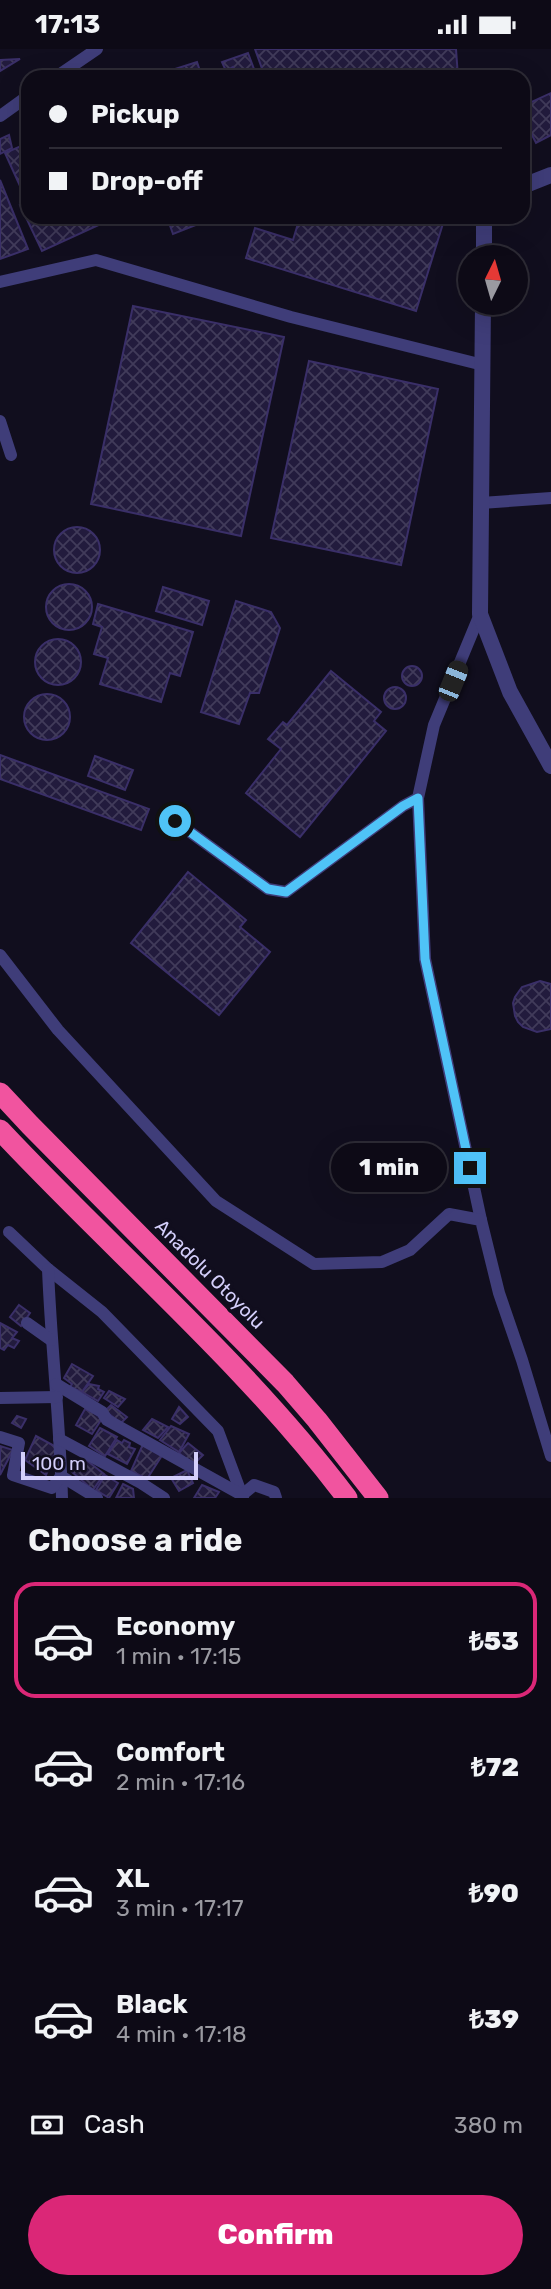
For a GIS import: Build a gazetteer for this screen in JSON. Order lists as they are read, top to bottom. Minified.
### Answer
{"streets":{"highway":["Anadolu Otoyolu"]},"scale_bar":"100 m","north":"top","page":{"status":"17:13","banner":["Pickup","Drop-off"],"bubble":"1 min","scale":"100 m","heading":"Choose a ride","list":[{"name":"Economy","note":"1 min · 17:15","value":"₺53"},{"name":"Comfort","note":"2 min · 17:16","value":"₺72"},{"name":"XL","note":"3 min · 17:17","value":"₺90"},{"name":"Black","note":"4 min · 17:18","value":"₺39"}],"pay":["Cash","380 m"],"buttons":"Confirm"}}
